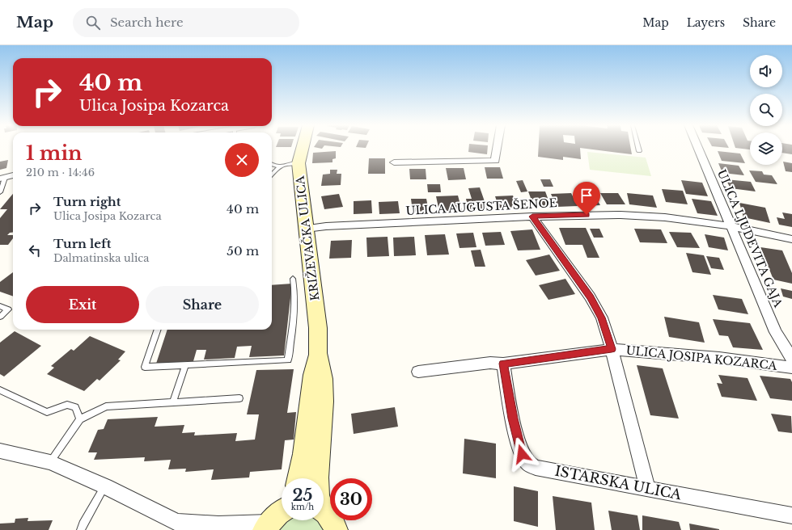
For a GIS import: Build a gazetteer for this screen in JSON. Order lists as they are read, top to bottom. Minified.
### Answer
{"streets":{"main road":["KRIŽEVAČKA ULICA"],"street":["ULICA AUGUSTA ŠENOE","ULICA LJUDEVITA GAJA","ULICA JOSIPA KOZARCA","ISTARSKA ULICA"]},"crossings":[["ULICA AUGUSTA ŠENOE","KRIŽEVAČKA ULICA"],["ULICA AUGUSTA ŠENOE","ULICA LJUDEVITA GAJA"],["ULICA JOSIPA KOZARCA","ISTARSKA ULICA"]],"page":{"header":"Map","search":"Search here","nav":["Map","Layers","Share"],"turn":["40 m","Ulica Josipa Kozarca"],"heading":["1 min","210 m · 14:46"],"list":[{"name":"Turn right","note":"Ulica Josipa Kozarca","value":"40 m"},{"name":"Turn left","note":"Dalmatinska ulica","value":"50 m"}],"buttons":["Exit","Share"],"speed":"25 km/h","limit":"30"}}
